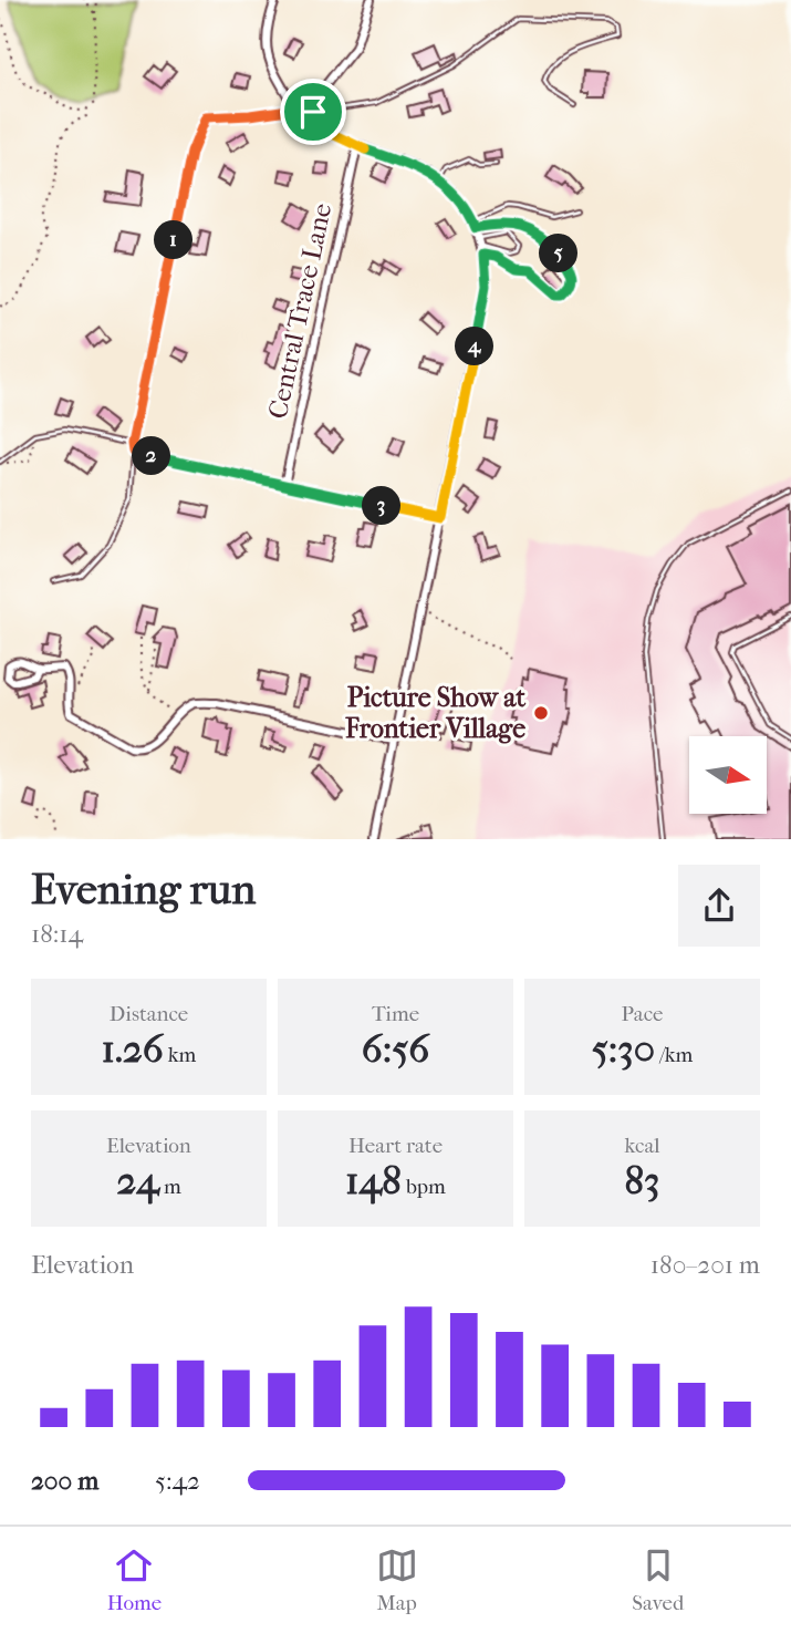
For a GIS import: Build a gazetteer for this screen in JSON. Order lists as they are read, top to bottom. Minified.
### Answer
{"streets":{"street":["Central Trace Lane"]},"places":["Picture Show at Frontier Village"],"north":"right","page":{"pins":["1","5","4","2","3"],"heading":["Evening run","18:14"],"stats":[["Distance","1.26 km"],["Time","6:56"],["Pace","5:30 /km"],["Elevation","24 m"],["Heart rate","148 bpm"],["kcal","83"]],"chart":["Elevation","180–201 m"],"list":[{"name":"200 m","note":"5:42"}],"tabs":["Home","Map","Saved"]}}
